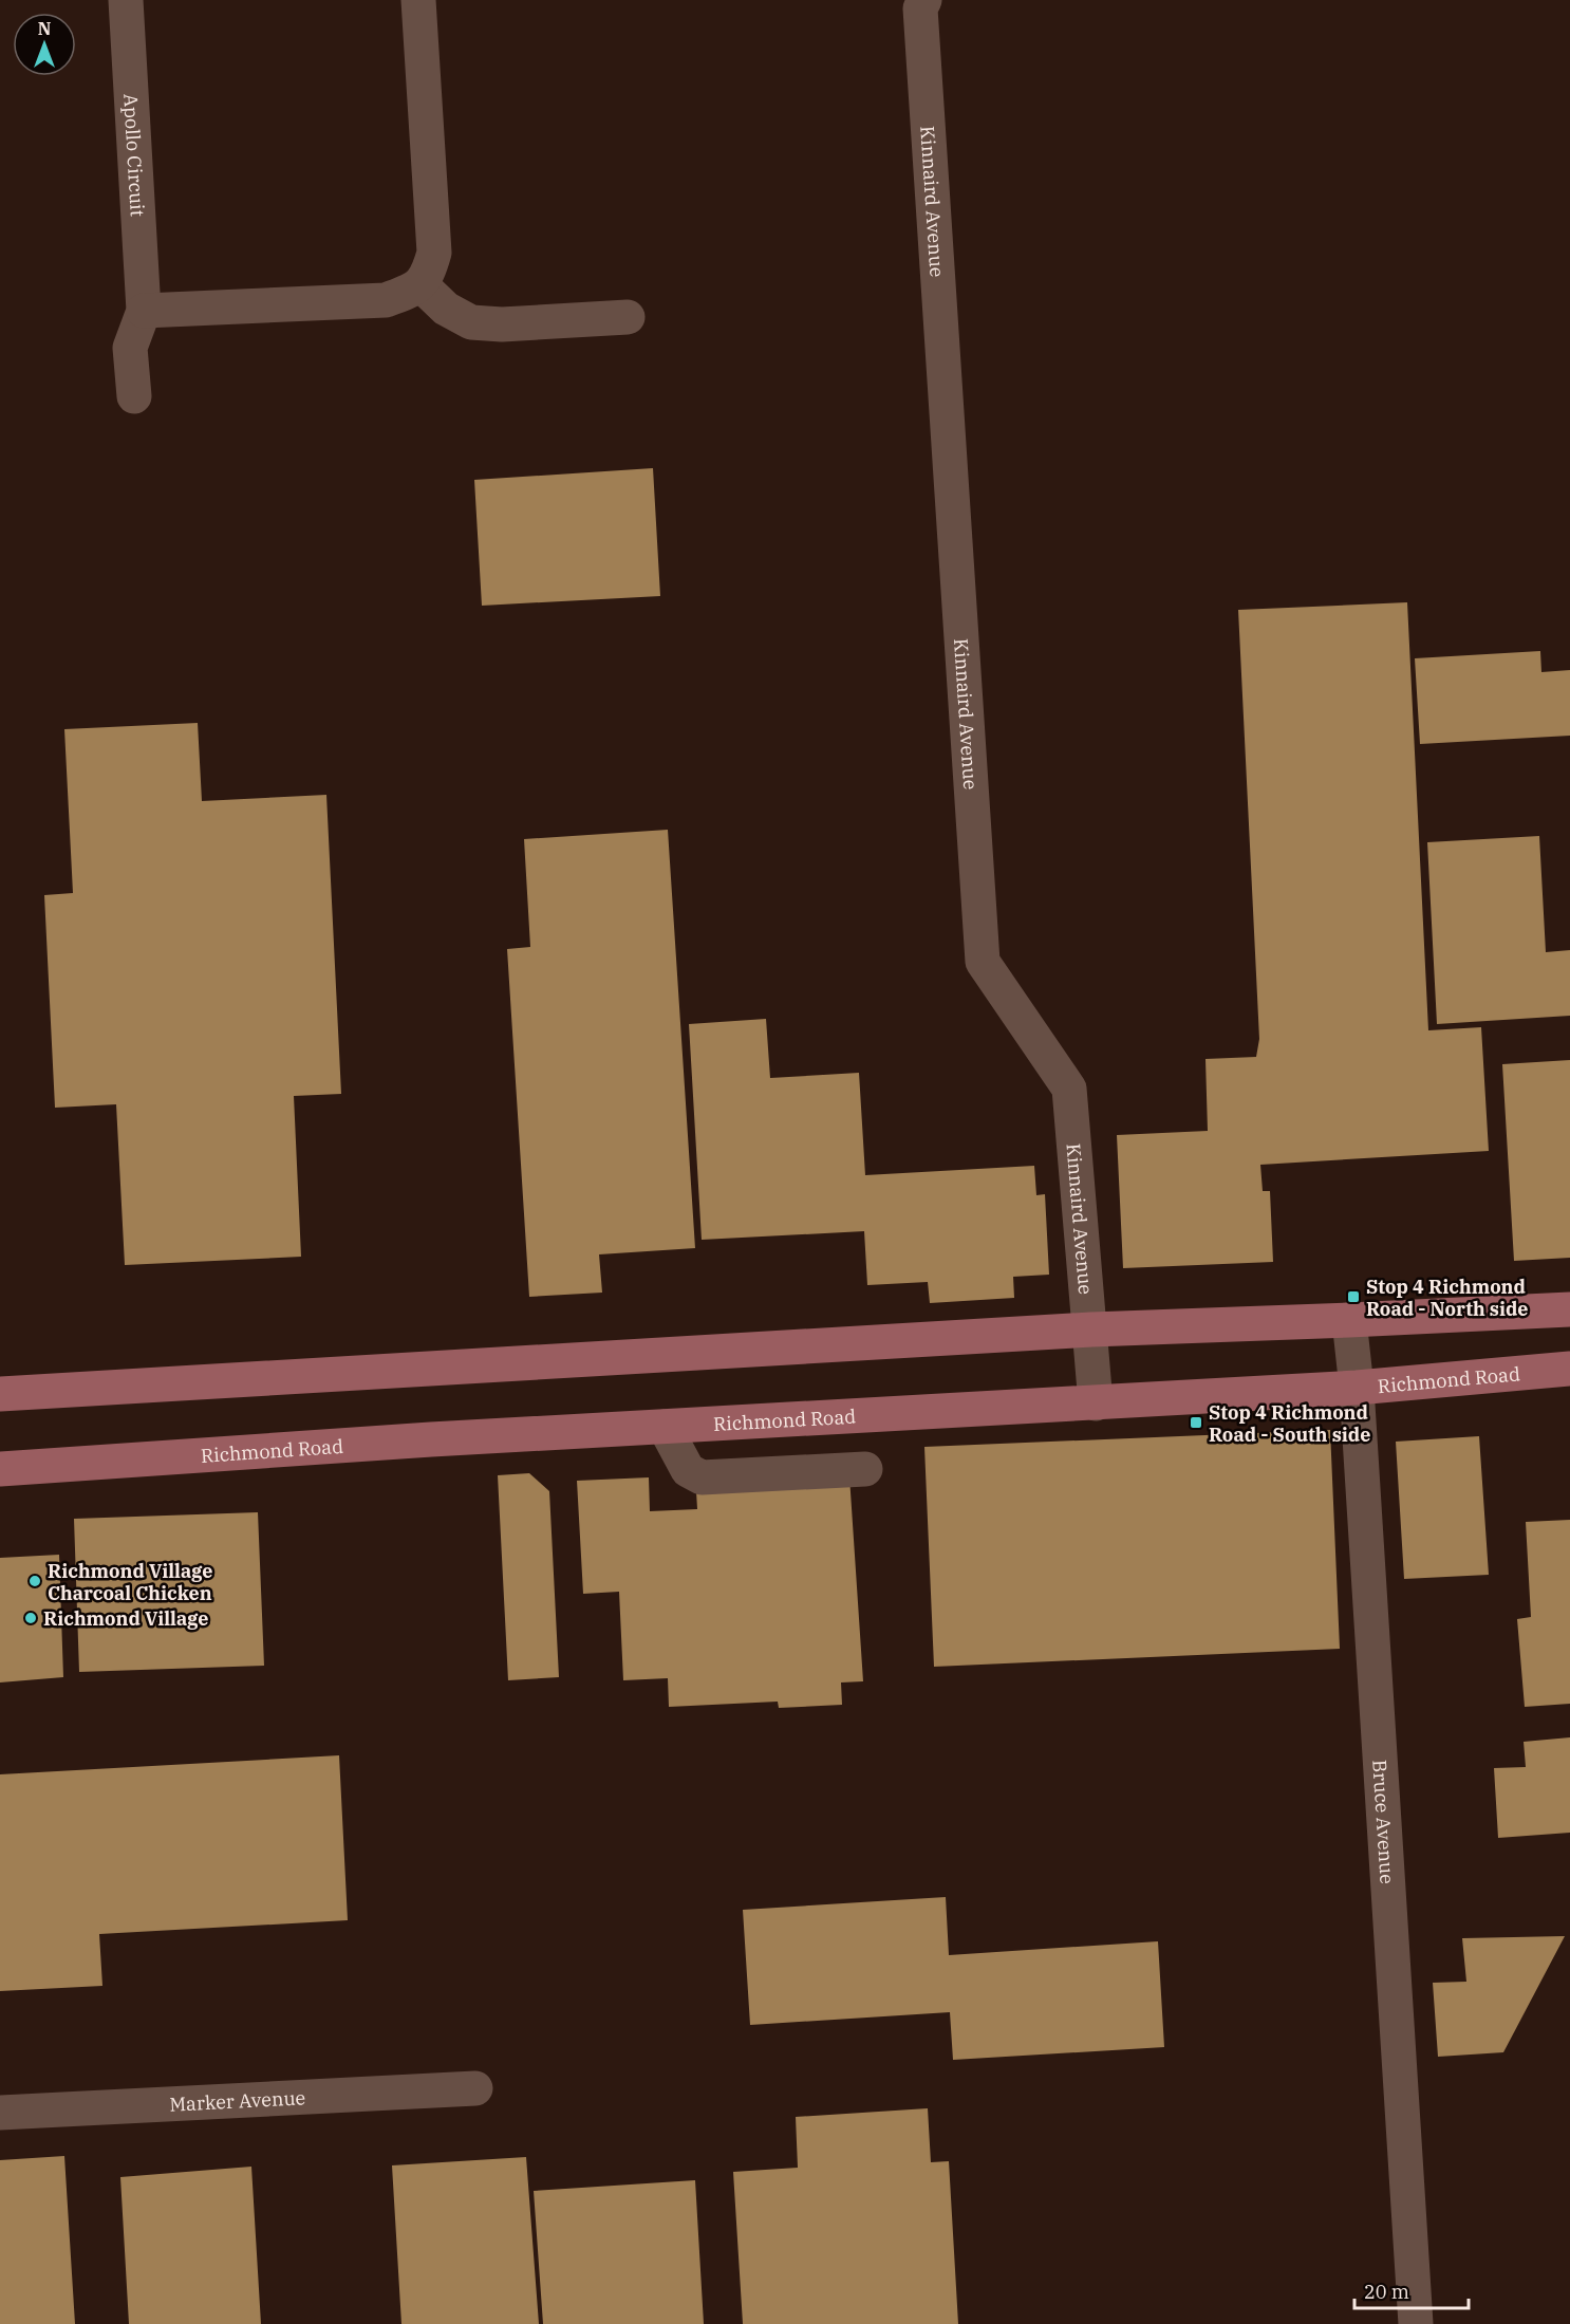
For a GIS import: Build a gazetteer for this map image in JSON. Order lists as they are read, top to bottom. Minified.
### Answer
{"streets":{"main road":["Richmond Road"],"street":["Apollo Circuit","Kinnaird Avenue","Bruce Avenue","Marker Avenue"]},"crossings":[["Kinnaird Avenue","Richmond Road"],["Richmond Road","Bruce Avenue"]],"places":{"transit":["Stop 4 Richmond Road - North side","Stop 4 Richmond Road - South side"],"other":["Richmond Village Charcoal Chicken","Richmond Village"]},"scale_bar":"20 m","north":"top"}
